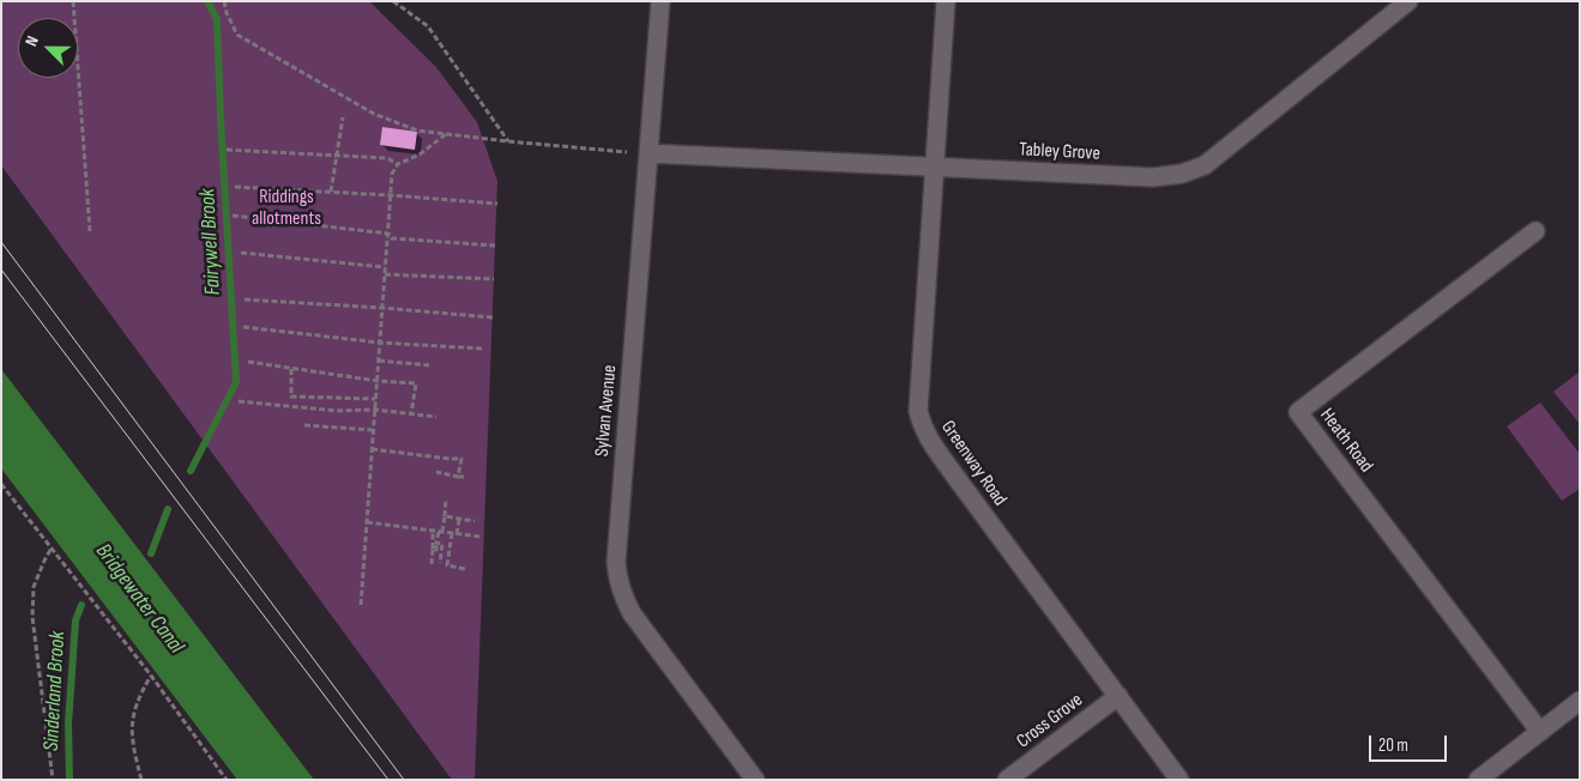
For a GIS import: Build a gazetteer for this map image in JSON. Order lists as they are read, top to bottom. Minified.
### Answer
{"streets":{"street":["Tabley Grove","Sylvan Avenue","Heath Road","Greenway Road","Cross Grove"]},"crossings":[["Tabley Grove","Sylvan Avenue"],["Tabley Grove","Greenway Road"],["Greenway Road","Cross Grove"]],"water":["Fairywell Brook","Bridgewater Canal","Sinderland Brook"],"parks":["Riddings allotments"],"scale_bar":"20 m","north":"top left"}
